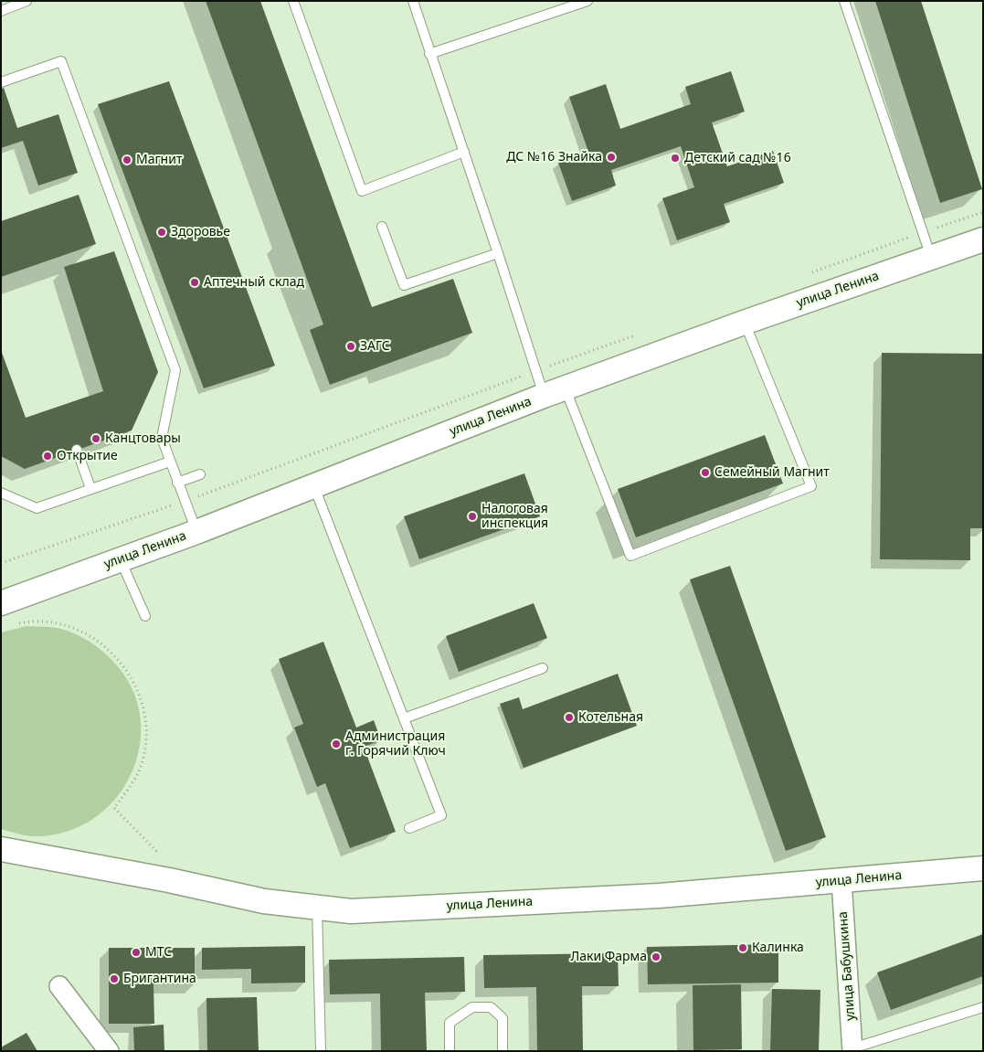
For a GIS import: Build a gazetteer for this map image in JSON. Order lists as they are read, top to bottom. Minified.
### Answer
{"streets":{"street":["улица Ленина","улица Бабушкина"]},"crossings":[["улица Ленина","улица Бабушкина"]],"places":["ДС №16 Знайка","Детский сад №16","Магнит","Здоровье","Аптечный склад","ЗАГС","Канцтовары","Открытие","Семейный Магнит","Налоговая инспекция","Котельная","Администрация г. Горячий Ключ","Калинка","МТС","Лаки Фарма","Бригантина"]}
